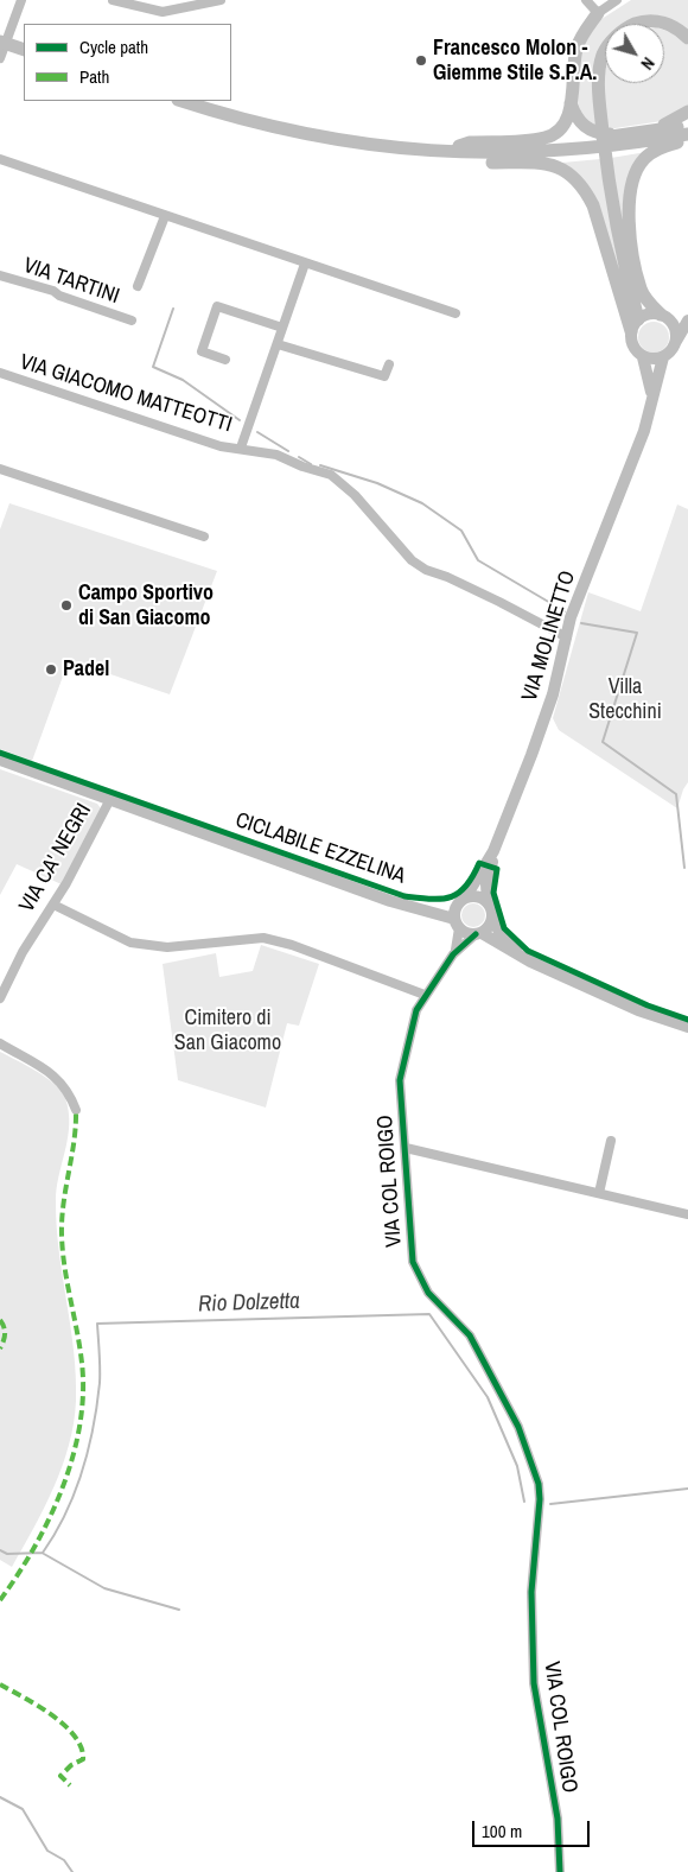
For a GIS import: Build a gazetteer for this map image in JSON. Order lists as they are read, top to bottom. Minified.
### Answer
{"streets":{"main road":["VIA MOLINETTO"],"street":["VIA TARTINI","VIA GIACOMO MATTEOTTI","VIA CA' NEGRI","VIA COL ROIGO"],"cycle path":["CICLABILE EZZELINA"]},"crossings":[["VIA GIACOMO MATTEOTTI","VIA MOLINETTO"],["VIA MOLINETTO","VIA COL ROIGO"]],"water":["Rio Dolzetta"],"parks":["Villa Stecchini","Cimitero di San Giacomo"],"places":["Francesco Molon - Giemme Stile S.P.A.","Campo Sportivo di San Giacomo","Padel"],"legend":["Cycle path","Path"],"scale_bar":"100 m","north":"bottom right"}
